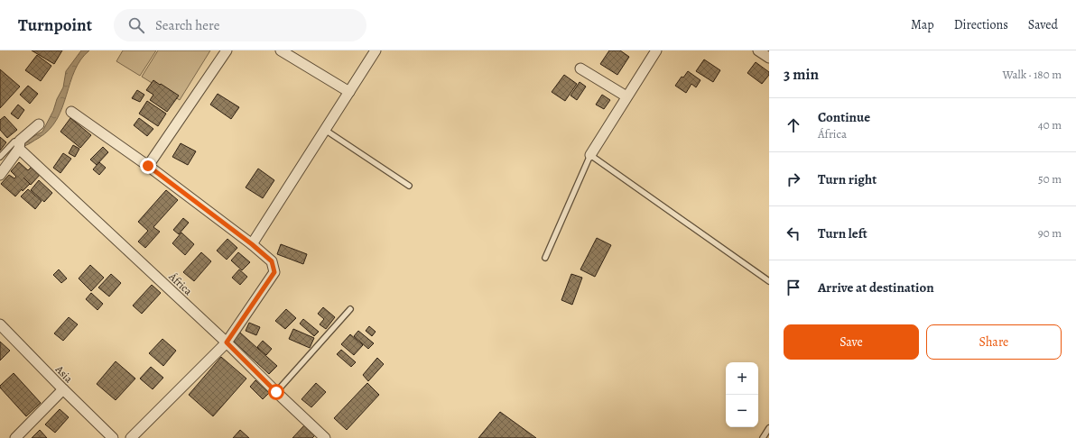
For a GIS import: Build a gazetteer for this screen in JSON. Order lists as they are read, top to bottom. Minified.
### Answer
{"streets":{"street":["África","Asia"]},"page":{"header":"Turnpoint","search":"Search here","nav":["Map","Directions","Saved"],"heading":["3 min","Walk · 180 m"],"list":[["Continue","África","40 m"],["Turn right","50 m"],["Turn left","90 m"],"Arrive at destination"],"buttons":["Save","Share"],"map_buttons":["+","−"]}}
